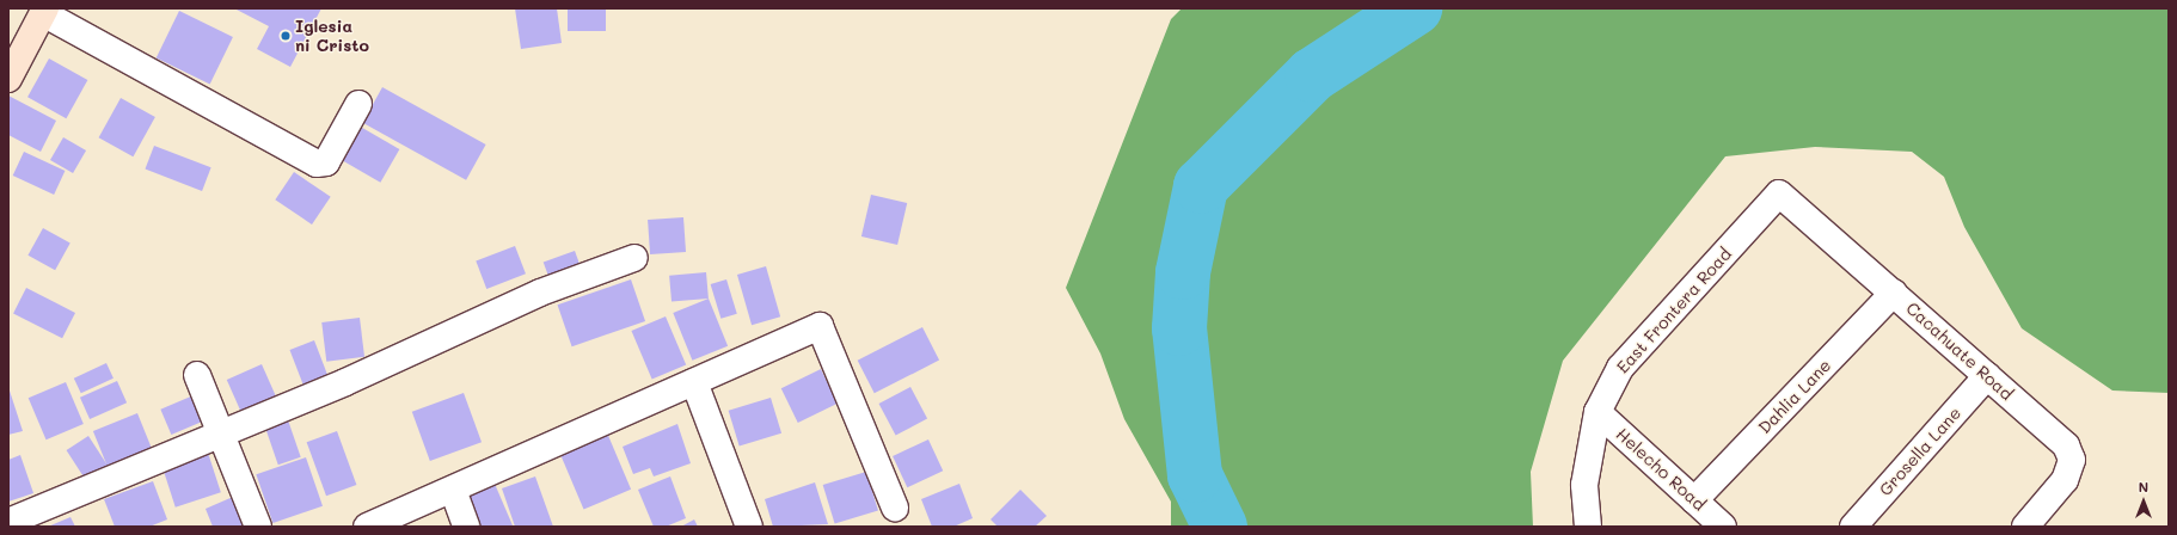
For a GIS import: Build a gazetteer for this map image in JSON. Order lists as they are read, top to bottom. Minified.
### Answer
{"streets":{"street":["East Frontera Road","Cacahuate Road","Dahlia Lane","Grosella Lane","Helecho Road"]},"crossings":[["East Frontera Road","Cacahuate Road"],["East Frontera Road","Helecho Road"],["Cacahuate Road","Dahlia Lane"],["Cacahuate Road","Grosella Lane"],["Dahlia Lane","Helecho Road"]],"places":["Iglesia ni Cristo"],"north":"top"}
